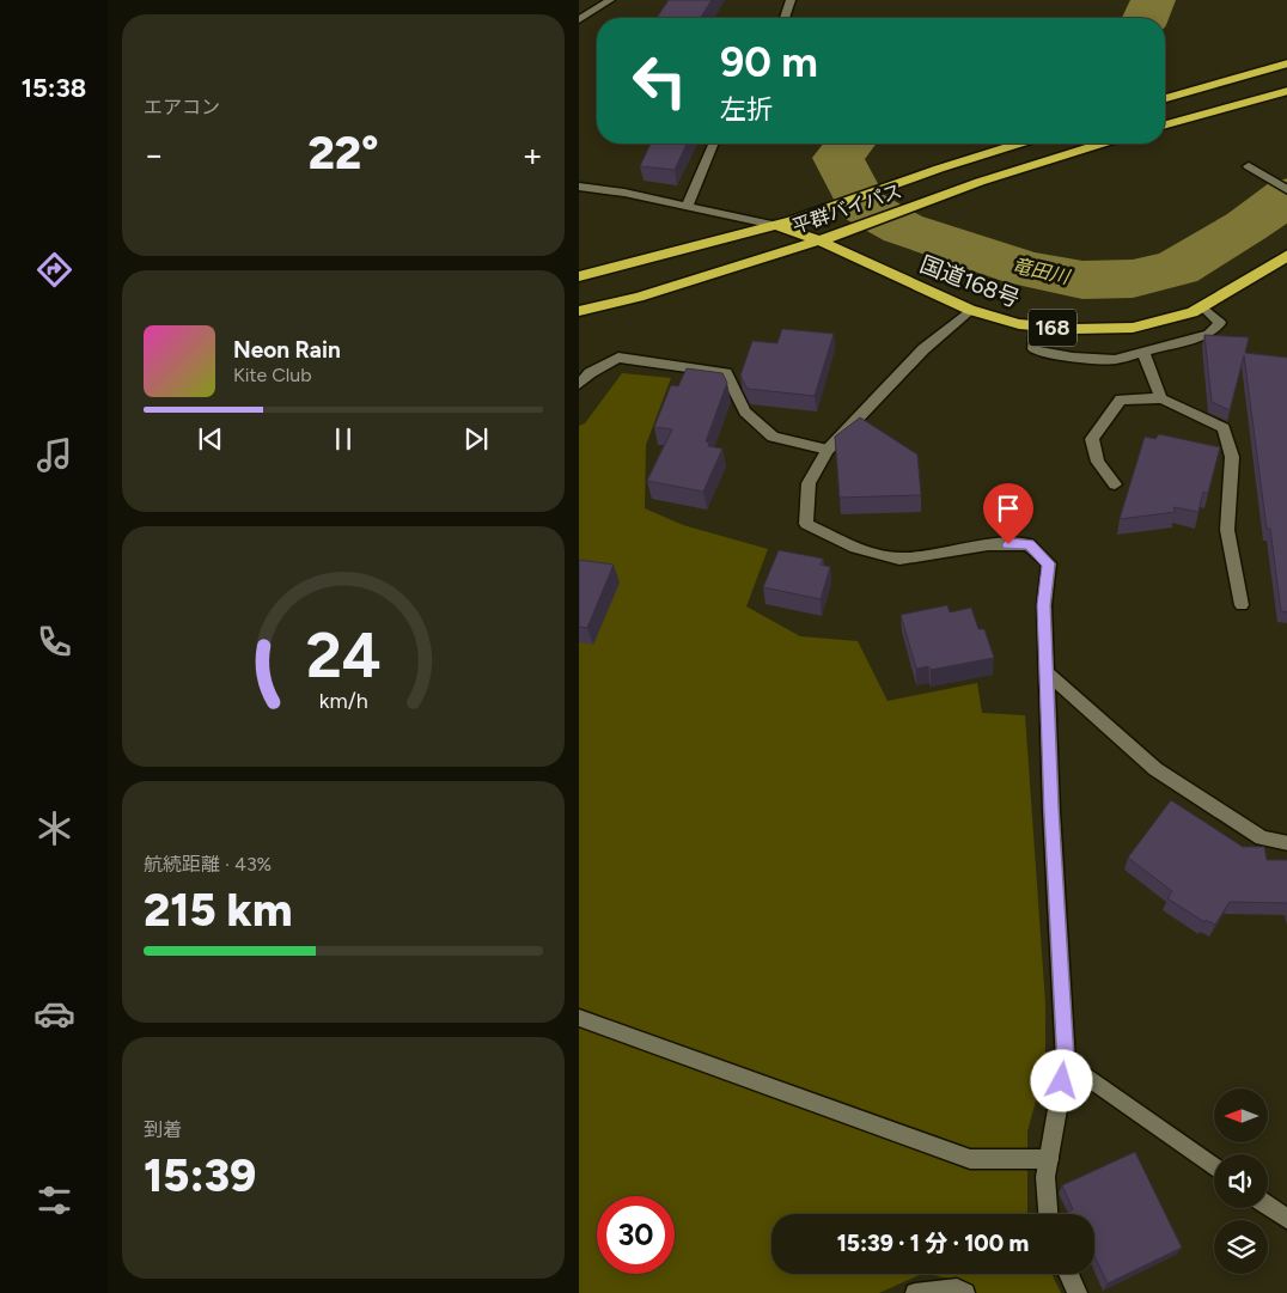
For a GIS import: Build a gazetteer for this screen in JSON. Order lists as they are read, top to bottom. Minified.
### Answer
{"streets":{"highway":["平群バイパス","国道168号","168"]},"crossings":[["平群バイパス","国道168号"]],"water":["竜田川"],"north":"left","page":{"tabs":"15:38","tile":["エアコン",["航続距離 · 43%","215 km"],["到着","15:39"]],"turn":["90 m","左折"],"heat":["−","22°","+"],"song":["Neon Rain","Kite Club"],"limit":"30","trip":"15:39 · 1 分 · 100 m","gauge":["24","km/h"]}}
